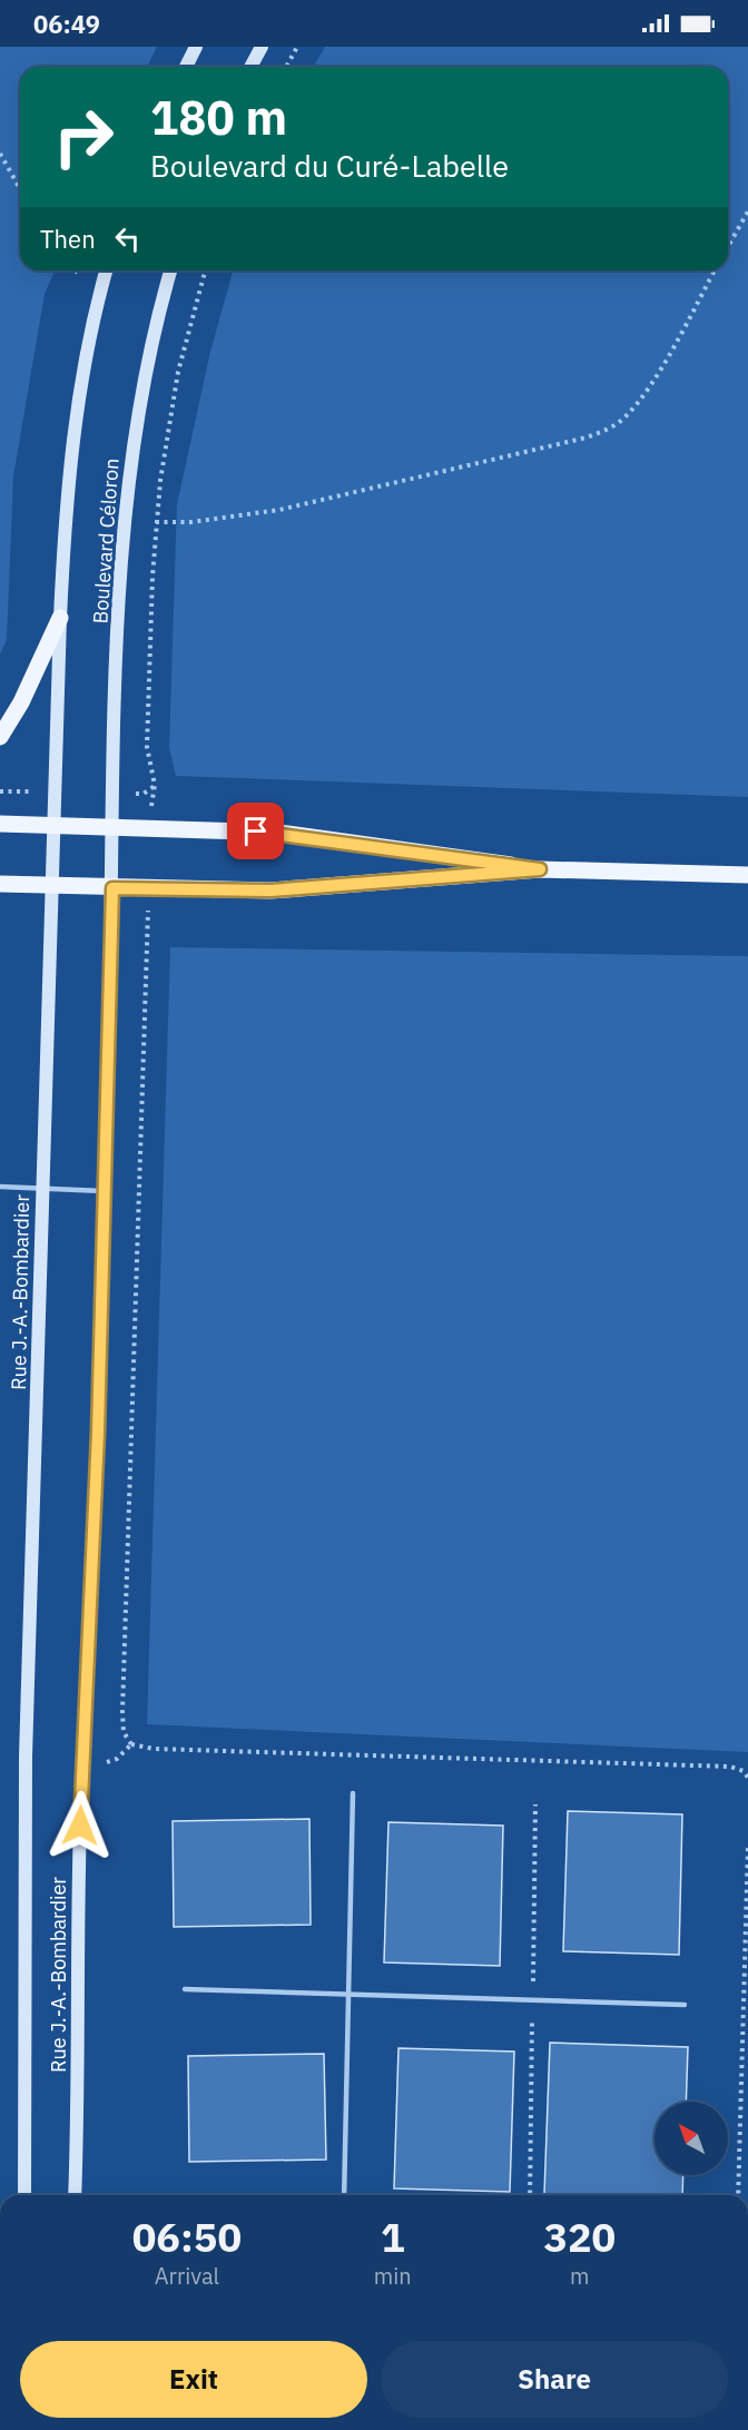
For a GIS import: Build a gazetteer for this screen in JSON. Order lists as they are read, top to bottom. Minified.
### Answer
{"streets":{"street":["Boulevard Céloron","Rue J.-A.-Bombardier"]},"crossings":[["Boulevard Céloron","Rue J.-A.-Bombardier"]],"north":"top left","page":{"status":"06:49","turn":["180 m","Boulevard du Curé-Labelle"],"then":"Then","eta":["06:50","Arrival","1","min","320","m"],"buttons":["Exit","Share"]}}
